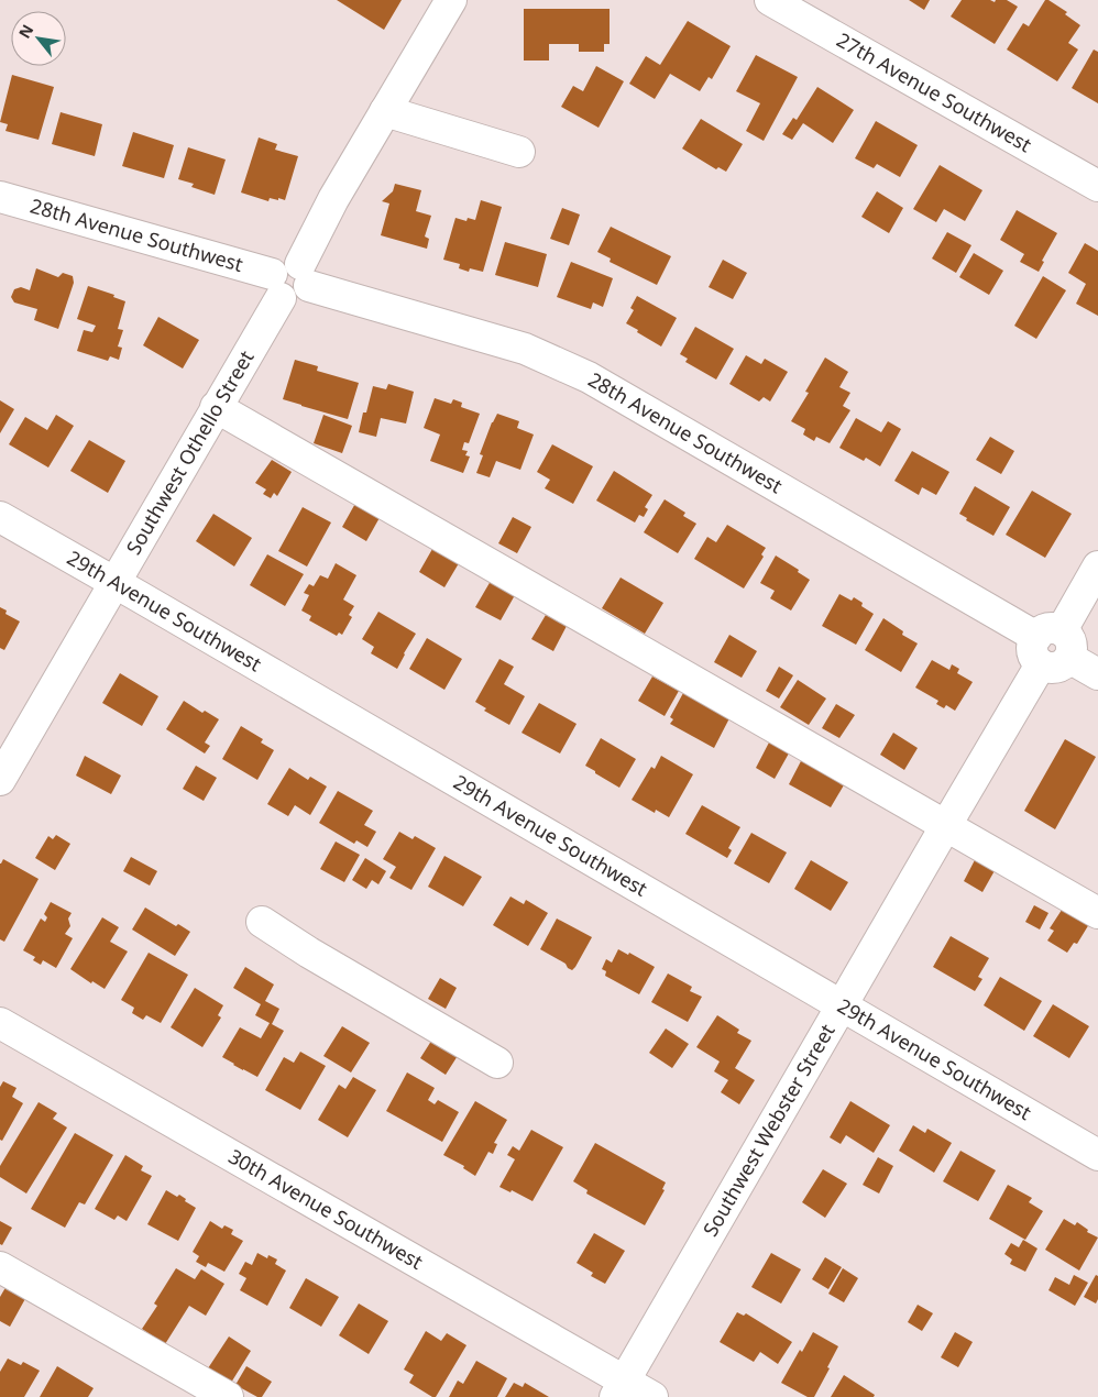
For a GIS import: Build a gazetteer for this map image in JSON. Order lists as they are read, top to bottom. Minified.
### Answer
{"streets":{"street":["27th Avenue Southwest","28th Avenue Southwest","Southwest Othello Street","29th Avenue Southwest","Southwest Webster Street","30th Avenue Southwest"]},"crossings":[["28th Avenue Southwest","Southwest Othello Street"],["28th Avenue Southwest","Southwest Webster Street"],["Southwest Othello Street","29th Avenue Southwest"],["29th Avenue Southwest","Southwest Webster Street"],["Southwest Webster Street","30th Avenue Southwest"]],"north":"top left"}
